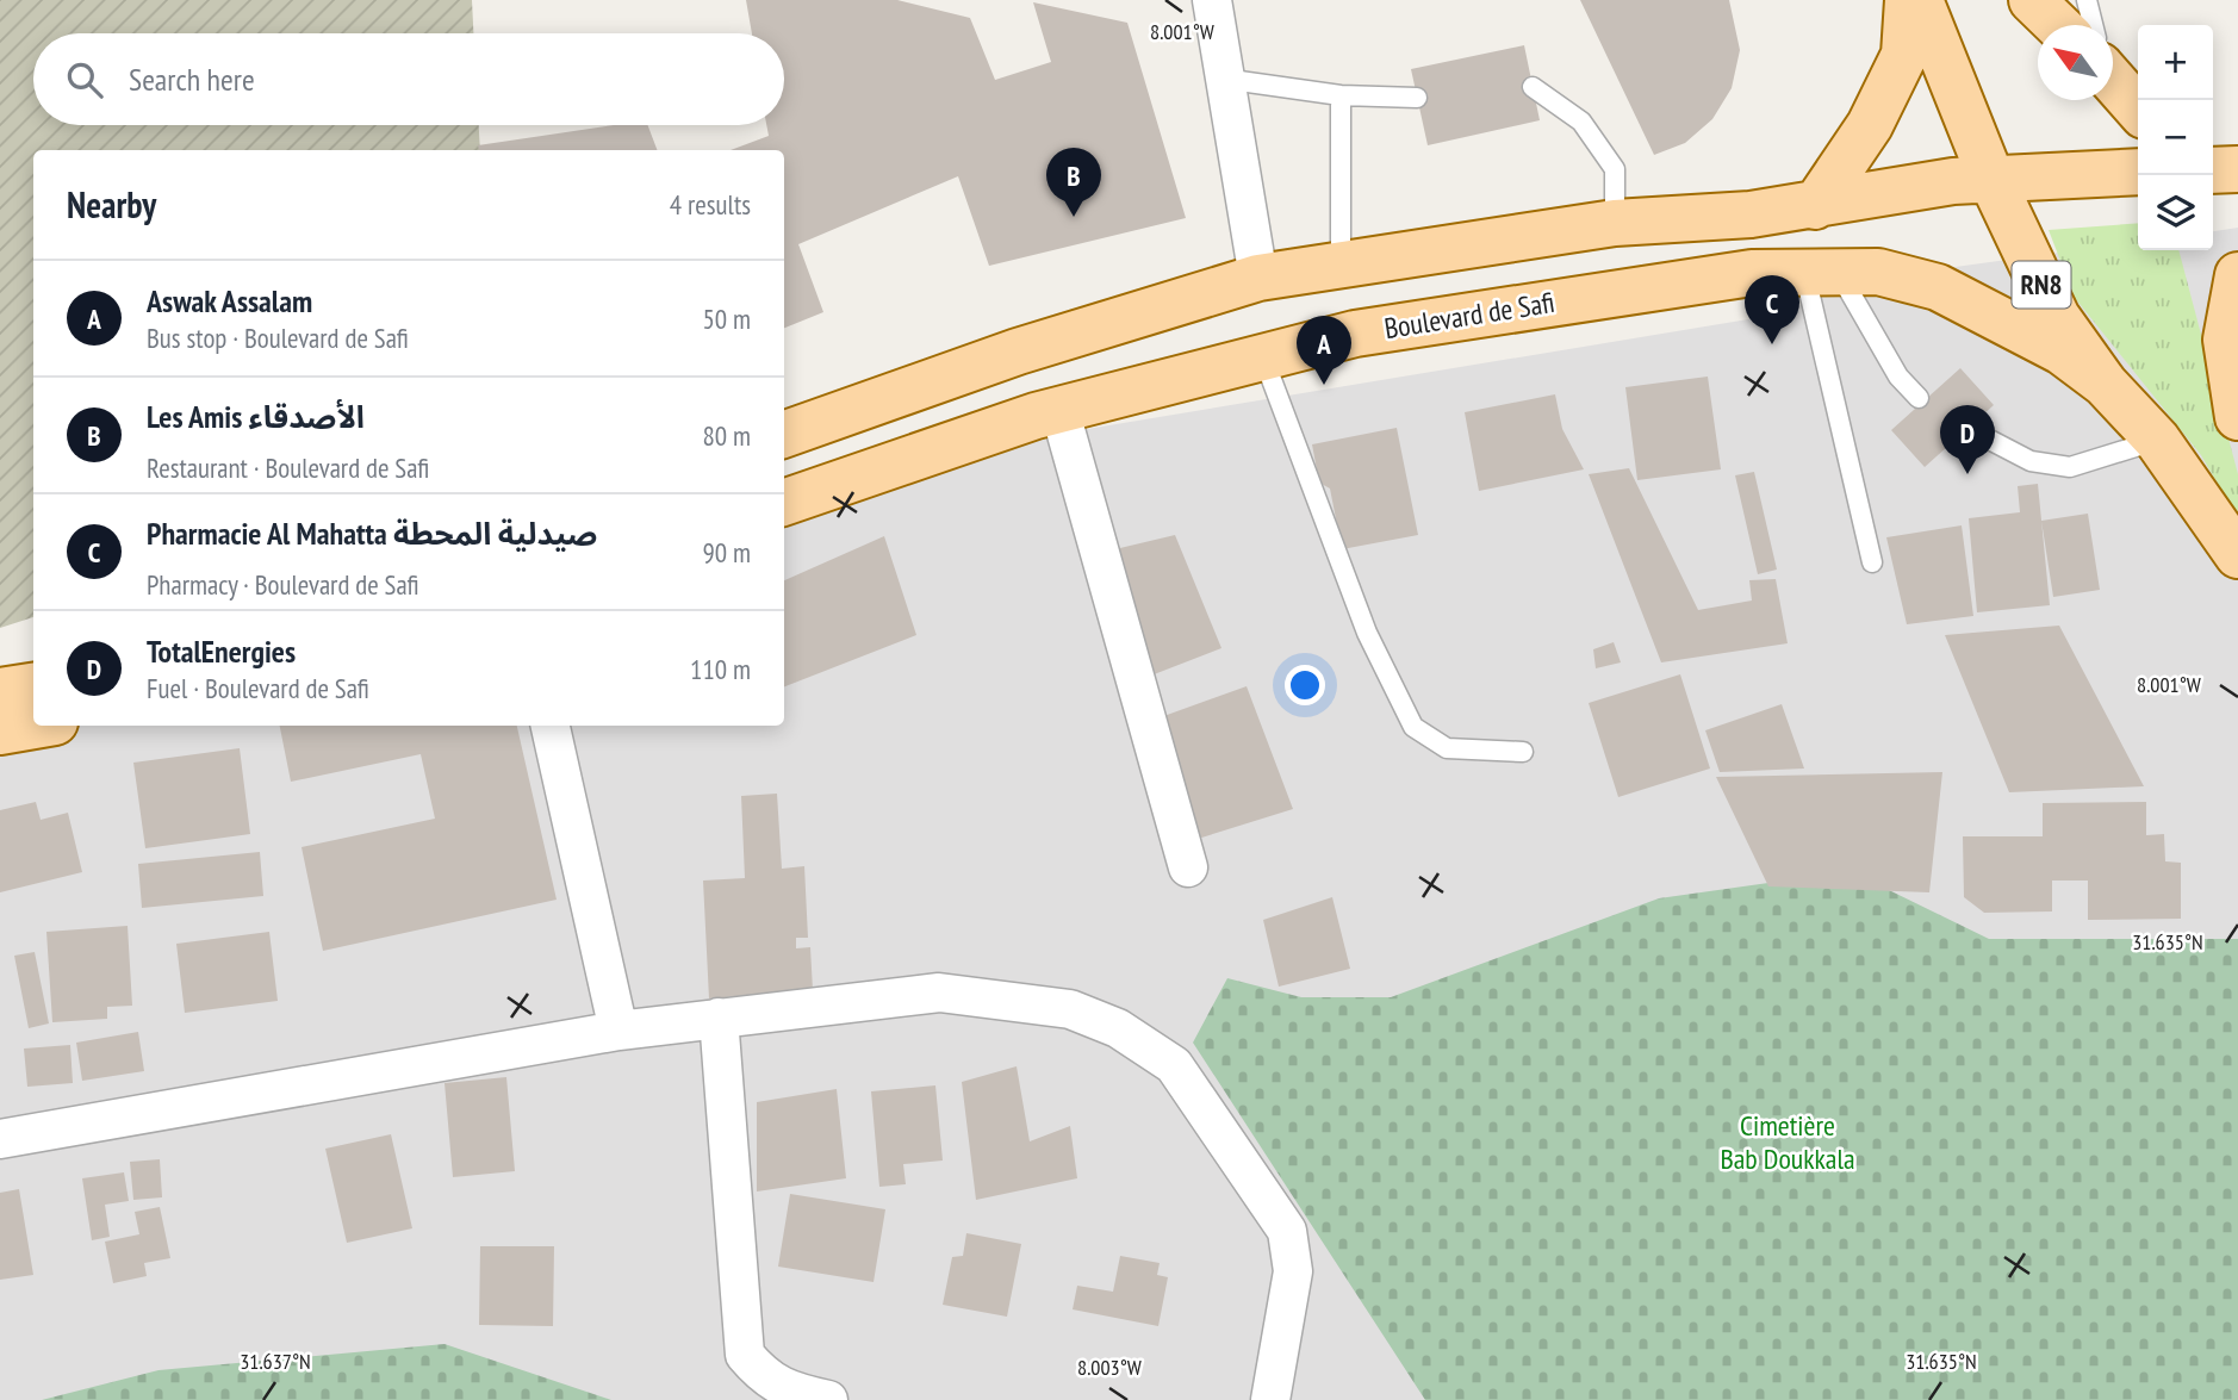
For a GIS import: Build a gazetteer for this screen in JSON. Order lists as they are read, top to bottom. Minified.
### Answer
{"streets":{"main road":["RN8","Boulevard de Safi"]},"crossings":[["RN8","Boulevard de Safi"]],"parks":["Cimetière Bab Doukkala"],"north":"top left","page":{"map_buttons":["+","−"],"search":"Search here","pins":["B","C","A","D"],"heading":["Nearby","4 results"],"list":[{"mark":"A","name":"Aswak Assalam","note":"Bus stop · Boulevard de Safi","value":"50 m"},{"mark":"B","name":"Les Amis الأصدقاء","note":"Restaurant · Boulevard de Safi","value":"80 m"},{"mark":"C","name":"Pharmacie Al Mahatta صيدلية المحطة","note":"Pharmacy · Boulevard de Safi","value":"90 m"},{"mark":"D","name":"TotalEnergies","note":"Fuel · Boulevard de Safi","value":"110 m"}]},"coordinates":["8.001°W","31.635°N","31.637°N","8.003°W"]}
